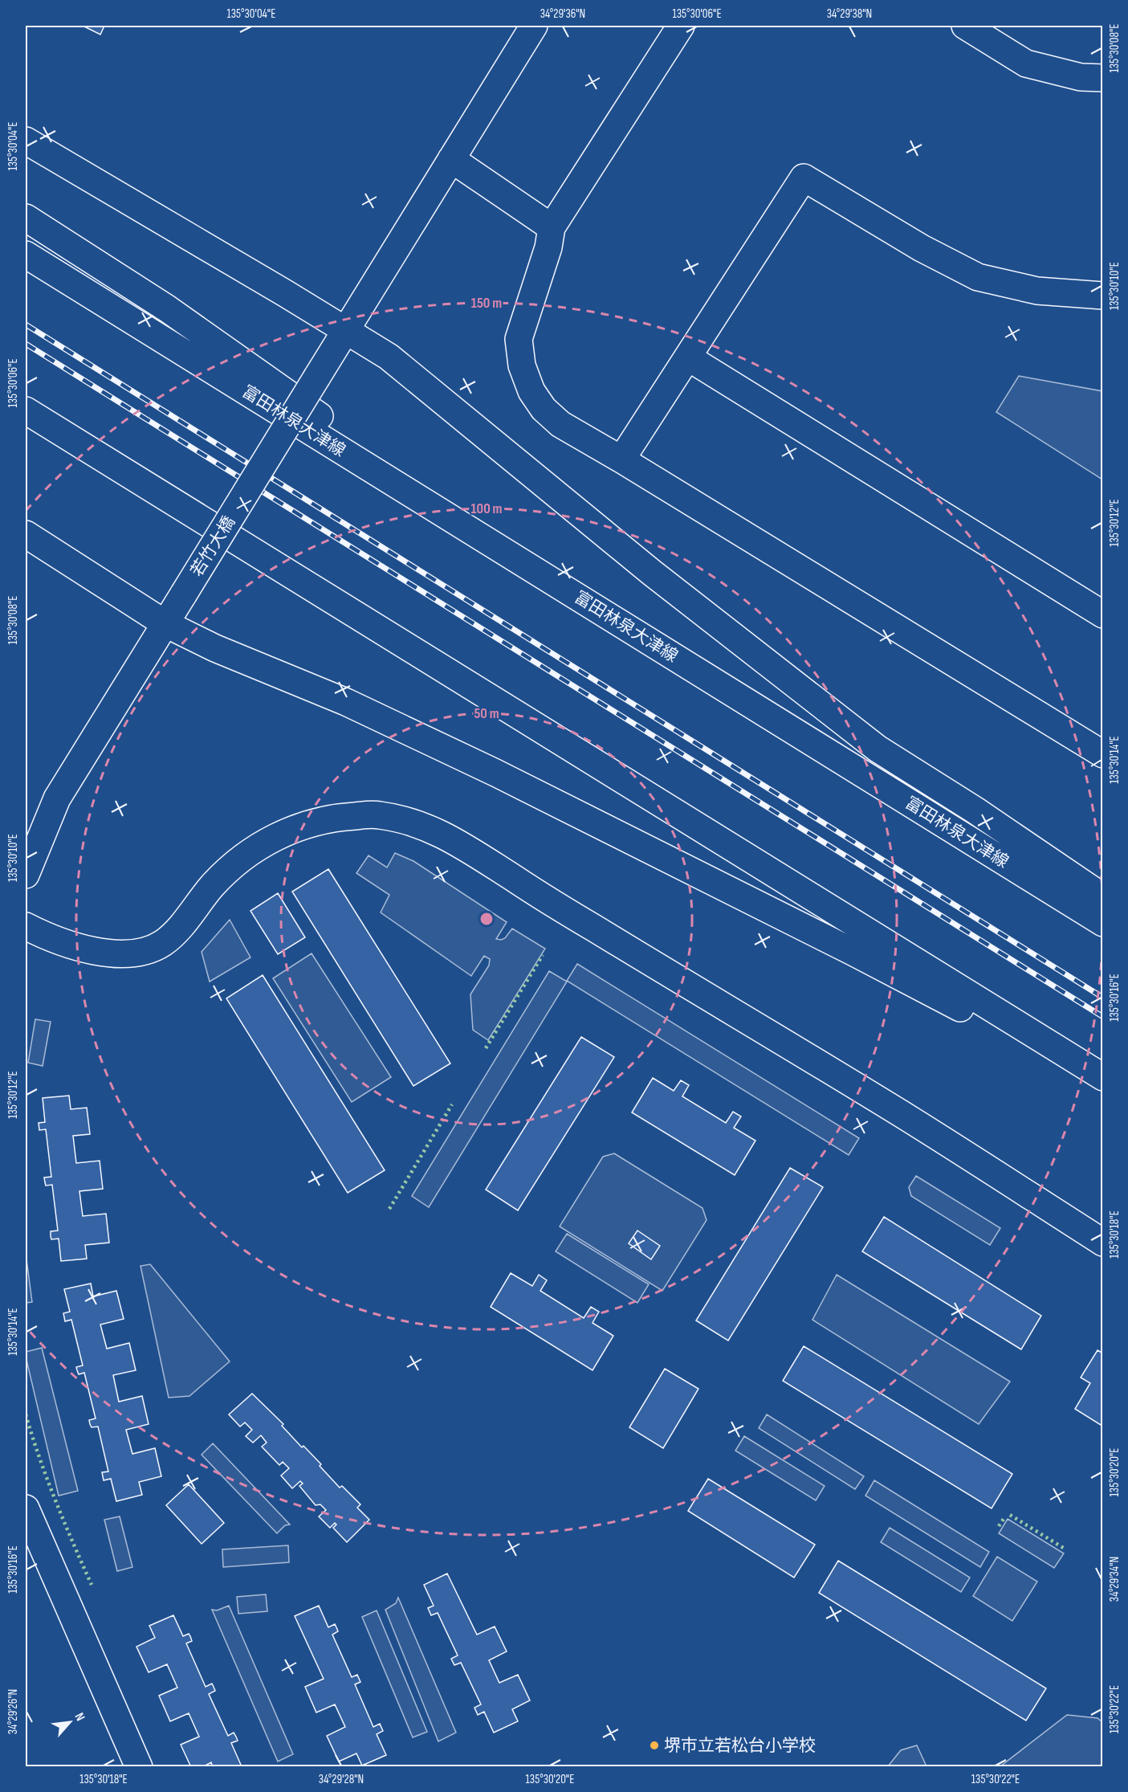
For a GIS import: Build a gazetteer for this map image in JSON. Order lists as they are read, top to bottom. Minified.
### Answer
{"streets":{"main road":["富田林泉大津線","若竹大橋"]},"places":["堺市立若松台小学校"],"north":"top right","coordinates":["135°30'04\"E","34°29'36\"N","135°30'06\"E","34°29'38\"N","135°30'08\"E","135°30'10\"E","135°30'12\"E","135°30'14\"E","135°30'16\"E","135°30'18\"E","135°30'20\"E","34°29'34\"N","135°30'22\"E","34°29'26\"N","34°29'28\"N"],"rings":["150 m","100 m","50 m"]}
